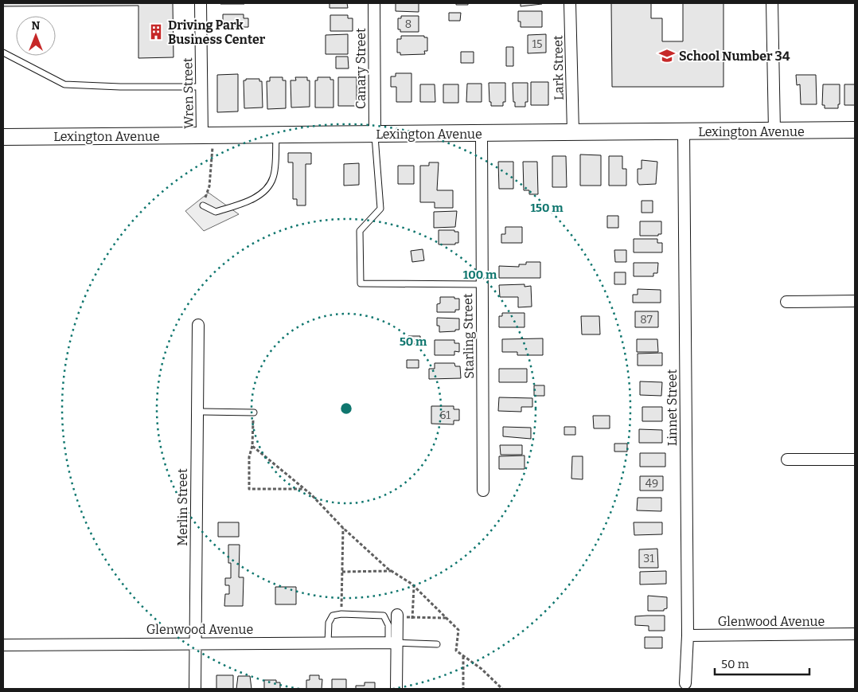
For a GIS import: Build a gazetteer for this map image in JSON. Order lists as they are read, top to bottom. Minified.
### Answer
{"streets":{"main road":["Lexington Avenue"],"street":["Lark Street","Canary Street","Wren Street","Starling Street","Linnet Street","Merlin Street","Glenwood Avenue"]},"crossings":[["Lark Street","Lexington Avenue"],["Canary Street","Lexington Avenue"],["Wren Street","Lexington Avenue"],["Lexington Avenue","Starling Street"],["Lexington Avenue","Linnet Street"],["Linnet Street","Glenwood Avenue"],["Merlin Street","Glenwood Avenue"]],"places":{"building":["Driving Park Business Center"],"school or university":["School Number 34"]},"house_numbers":["8","15","87","61","49","31"],"scale_bar":"50 m","north":"top","rings":["150 m","100 m","50 m"]}
